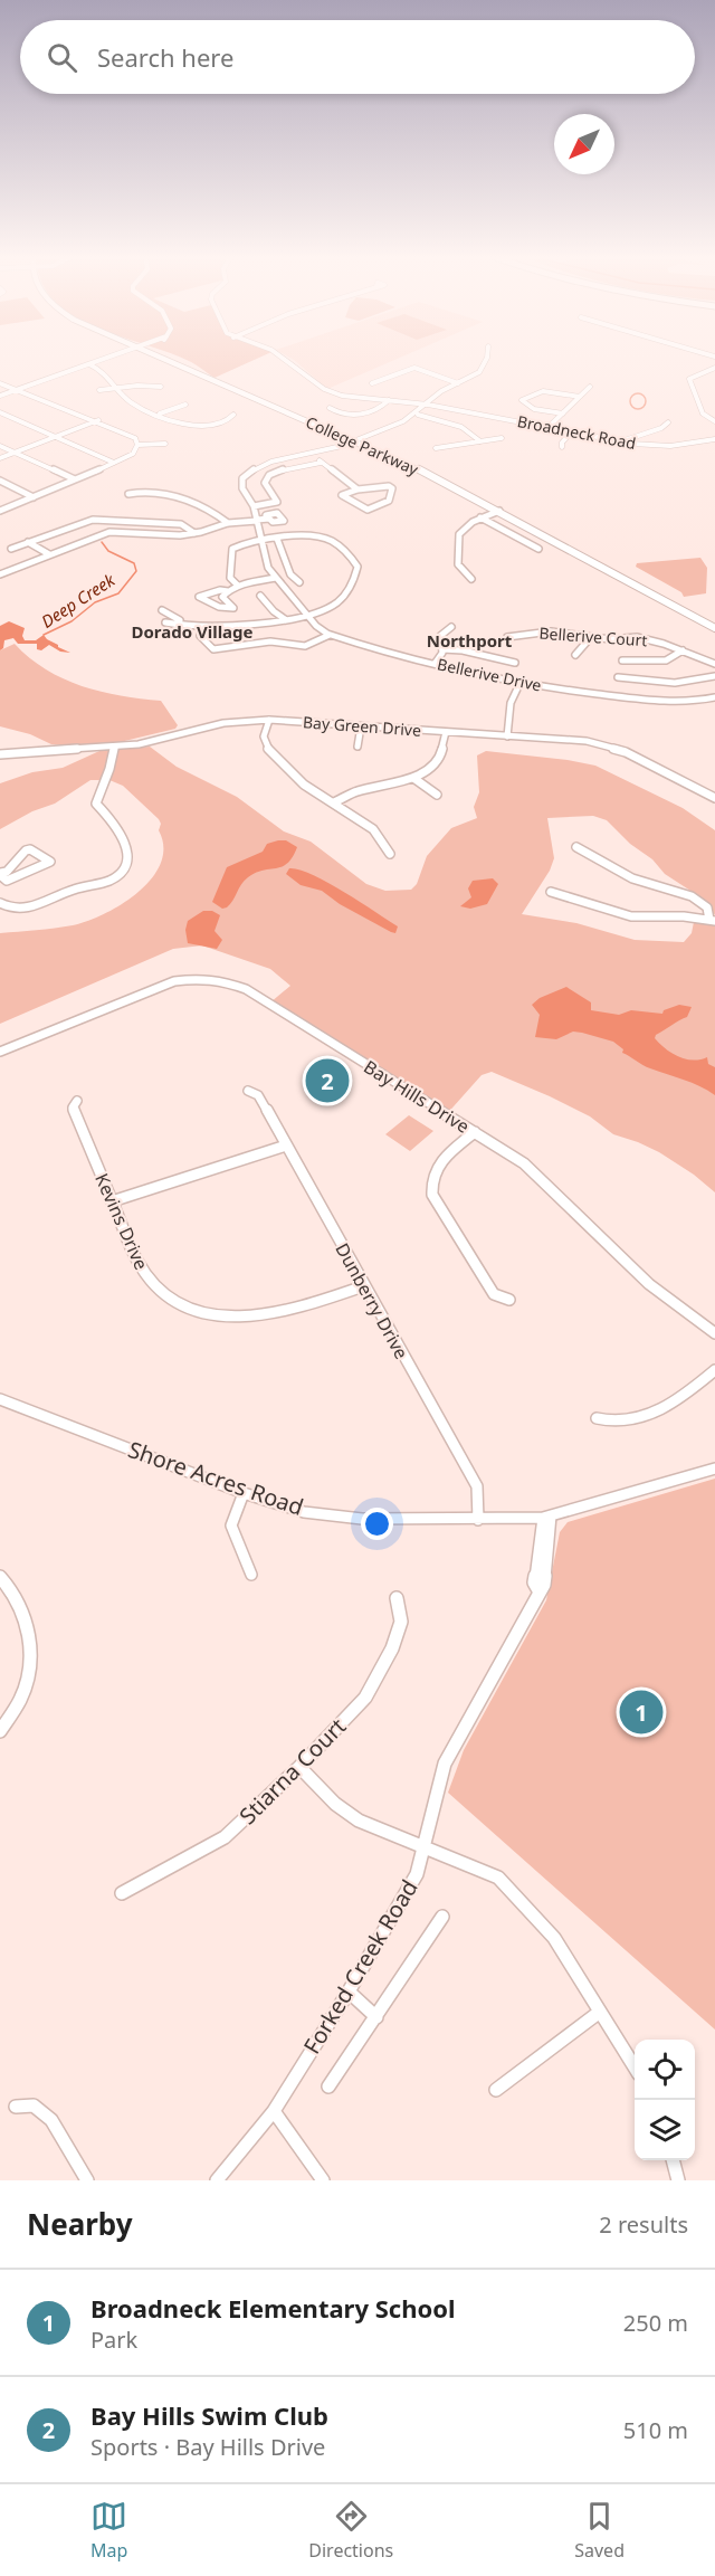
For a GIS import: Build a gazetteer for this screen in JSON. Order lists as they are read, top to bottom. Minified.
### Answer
{"streets":{"main road":["College Parkway"],"street":["Broadneck Road","Bellerive Court","Bellerive Drive","Bay Green Drive","Bay Hills Drive","Kevins Drive","Dunberry Drive","Shore Acres Road","Stiarna Court","Forked Creek Road"]},"crossings":[["College Parkway","Bellerive Drive"],["Kevins Drive","Dunberry Drive"],["Dunberry Drive","Shore Acres Road"],["Shore Acres Road","Forked Creek Road"]],"districts":["Dorado Village","Northport"],"water":["Deep Creek"],"north":"bottom left","page":{"search":"Search here","pins":["2","1"],"heading":["Nearby","2 results"],"list":[{"mark":"1","name":"Broadneck Elementary School","note":"Park","value":"250 m"},{"mark":"2","name":"Bay Hills Swim Club","note":"Sports · Bay Hills Drive","value":"510 m"}],"nav":["Map","Directions","Saved"]}}
